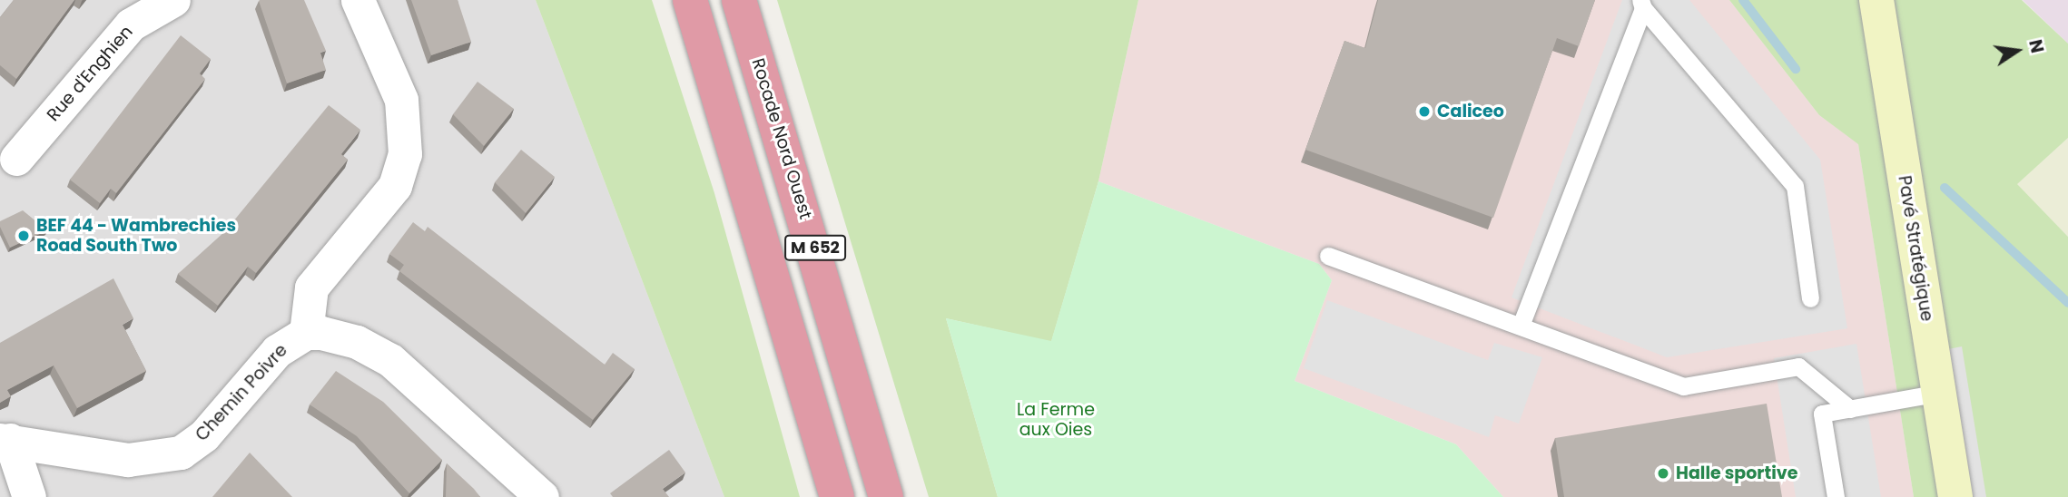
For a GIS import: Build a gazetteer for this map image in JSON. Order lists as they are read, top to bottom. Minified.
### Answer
{"streets":{"highway":["Rocade Nord Ouest","M 652"],"main road":["Pavé Stratégique"],"street":["Rue d'Enghien","Chemin Poivre"]},"parks":["La Ferme aux Oies"],"places":["Caliceo","BEF 44 - Wambrechies Road South Two","Halle sportive"],"north":"right"}
